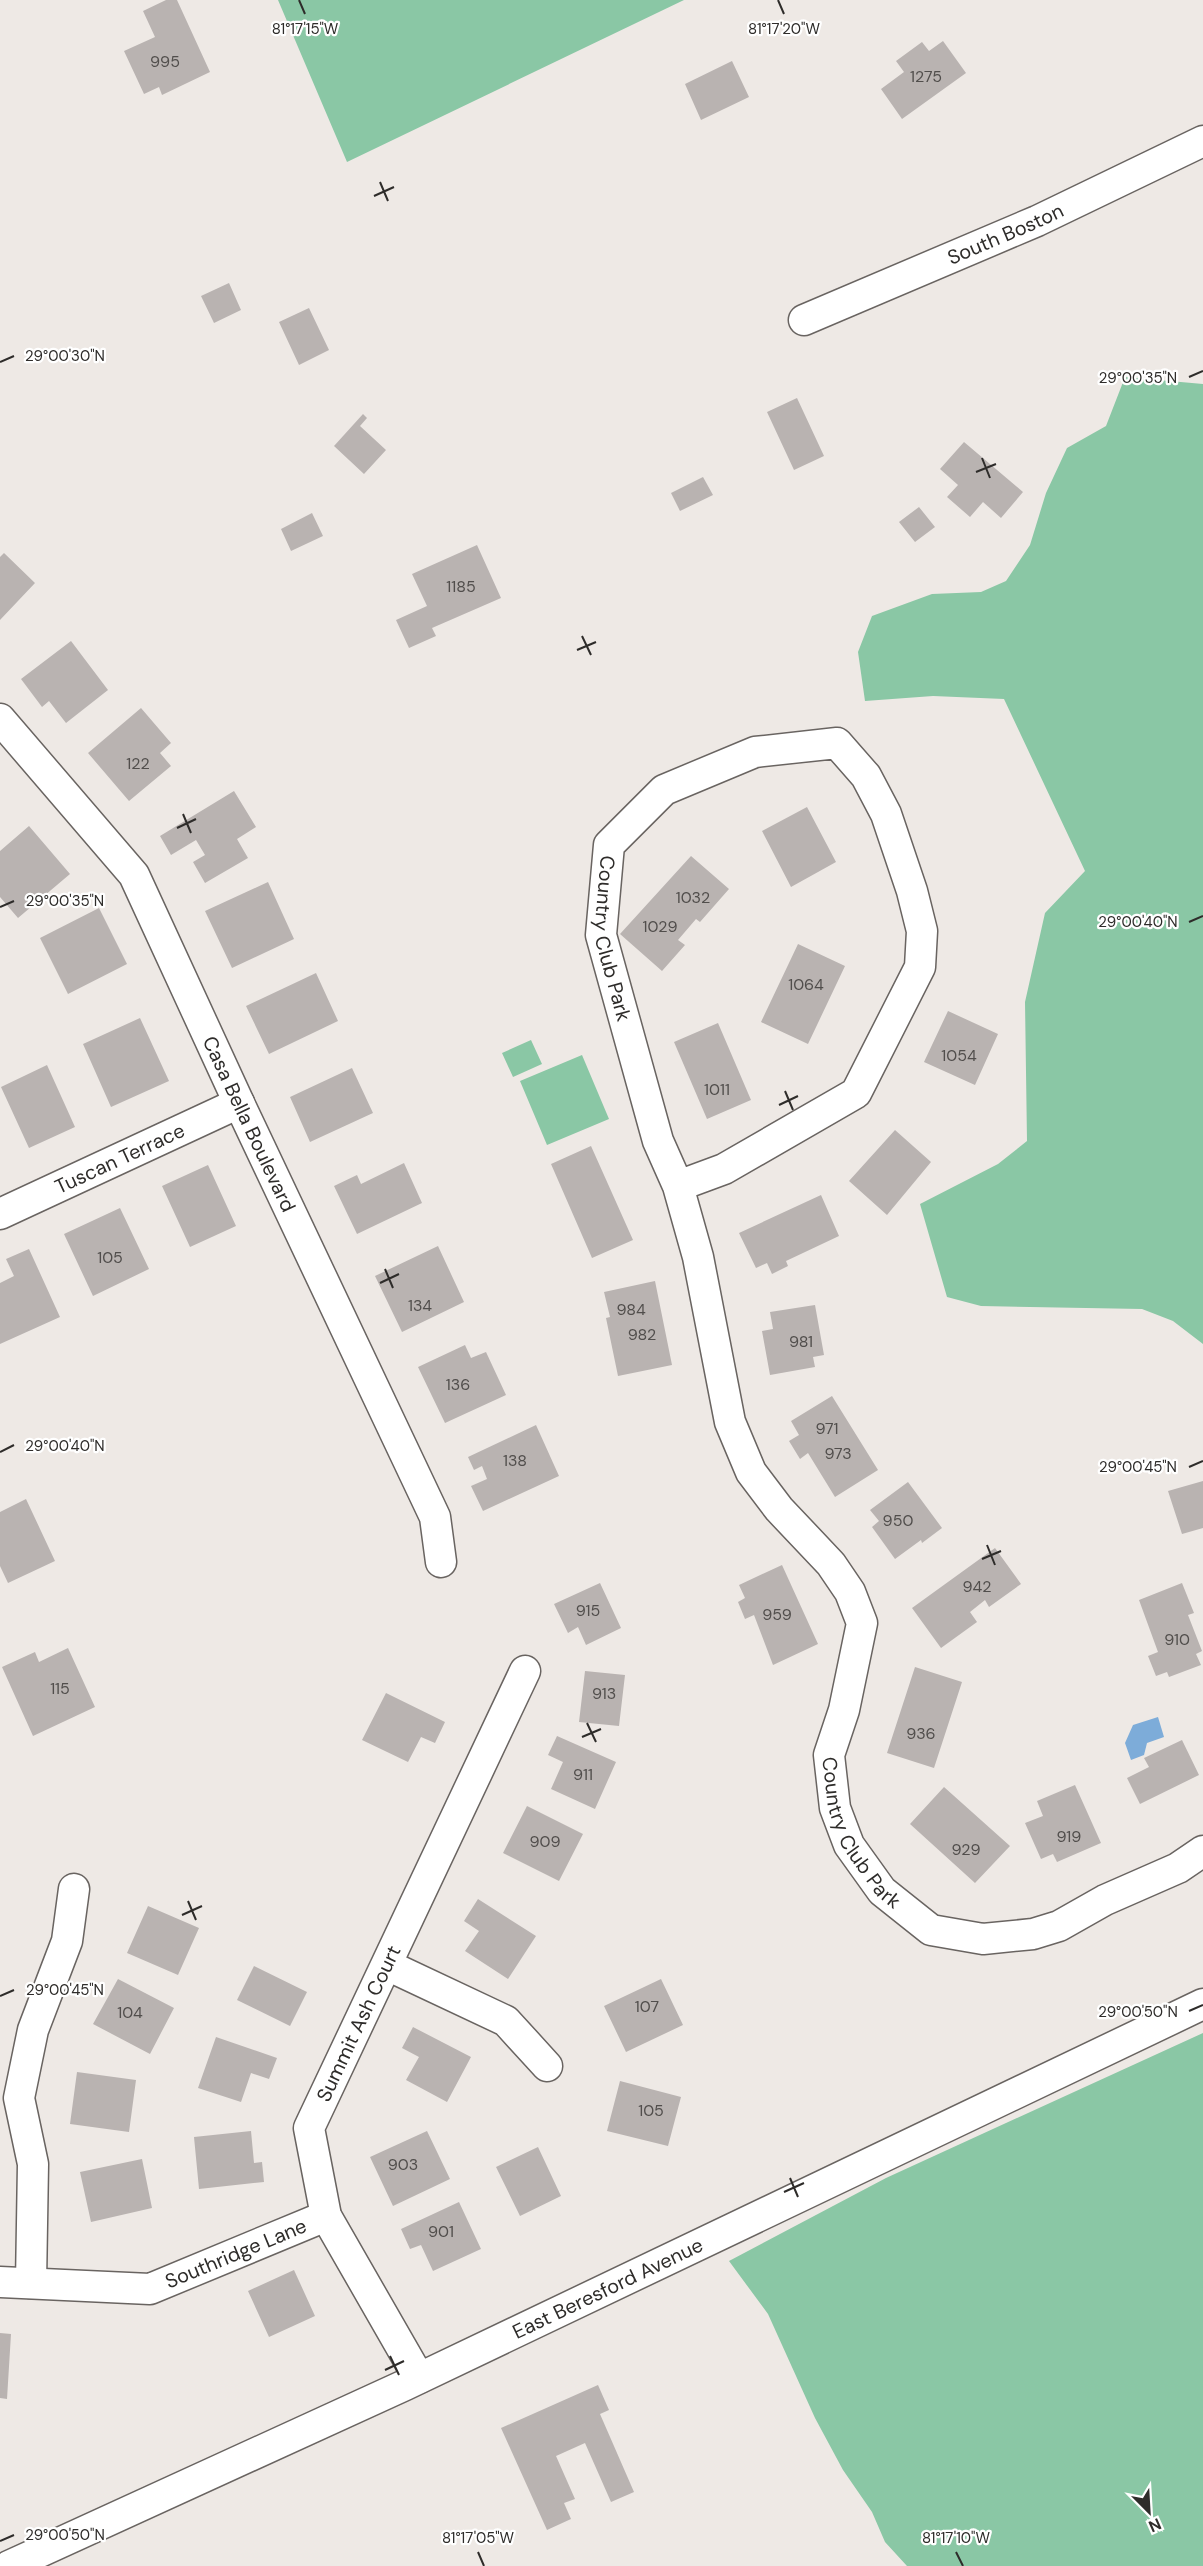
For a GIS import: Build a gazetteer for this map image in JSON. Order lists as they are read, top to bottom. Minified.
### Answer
{"streets":{"street":["South Boston","Country Club Park","Casa Bella Boulevard","Tuscan Terrace","Summit Ash Court","Southridge Lane","East Beresford Avenue"]},"crossings":[["Casa Bella Boulevard","Tuscan Terrace"],["Summit Ash Court","Southridge Lane"],["Summit Ash Court","East Beresford Avenue"]],"house_numbers":["995","1275","1185","122","1032","1029","1064","1054","1011","105","134","984","982","981","136","971","973","138","950","942","915","959","910","115","913","936","911","919","909","929","107","104","105","903","901"],"north":"bottom right","coordinates":["81°17'15\"W","81°17'20\"W","29°00'30\"N","29°00'35\"N","29°00'40\"N","29°00'45\"N","29°00'50\"N","81°17'05\"W","81°17'10\"W"]}
